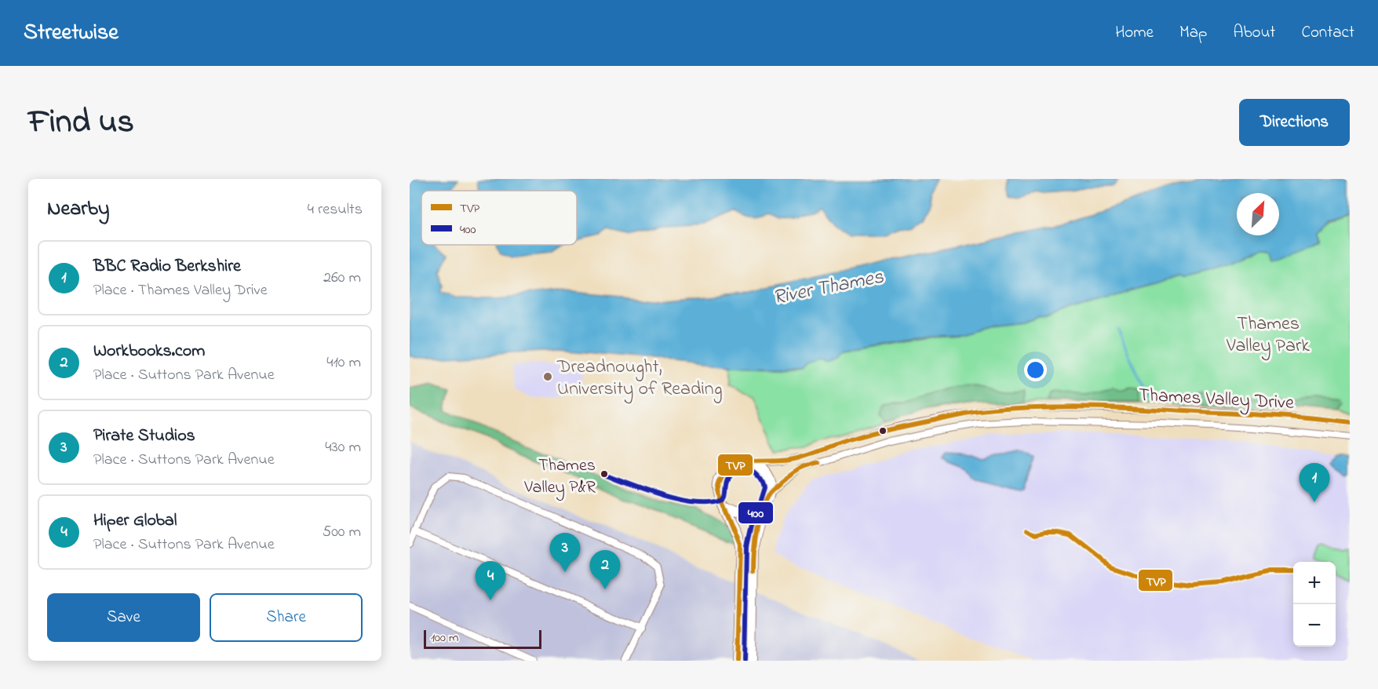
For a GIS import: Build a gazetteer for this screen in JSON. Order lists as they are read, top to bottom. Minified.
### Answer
{"streets":{"street":["Thames Valley Drive"]},"water":["River Thames"],"parks":["Thames Valley Park"],"places":["Dreadnought, University of Reading","Thames Valley P&R"],"lines":["transit line TVP","transit line 400"],"legend":["TVP","400"],"scale_bar":"100 m","north":"top right","page":{"header":"Streetwise","nav":["Home","Map","About","Contact"],"title":"Find us","buttons":["Directions",["Save","Share"]],"heading":["Nearby","4 results"],"list":[{"mark":"1","name":"BBC Radio Berkshire","note":"Place · Thames Valley Drive","value":"260 m"},{"mark":"2","name":"Workbooks.com","note":"Place · Suttons Park Avenue","value":"410 m"},{"mark":"3","name":"Pirate Studios","note":"Place · Suttons Park Avenue","value":"430 m"},{"mark":"4","name":"Hiper Global","note":"Place · Suttons Park Avenue","value":"500 m"}],"pins":["1","3","2","4"],"map_buttons":["+","−"],"scale":"100 m"}}
